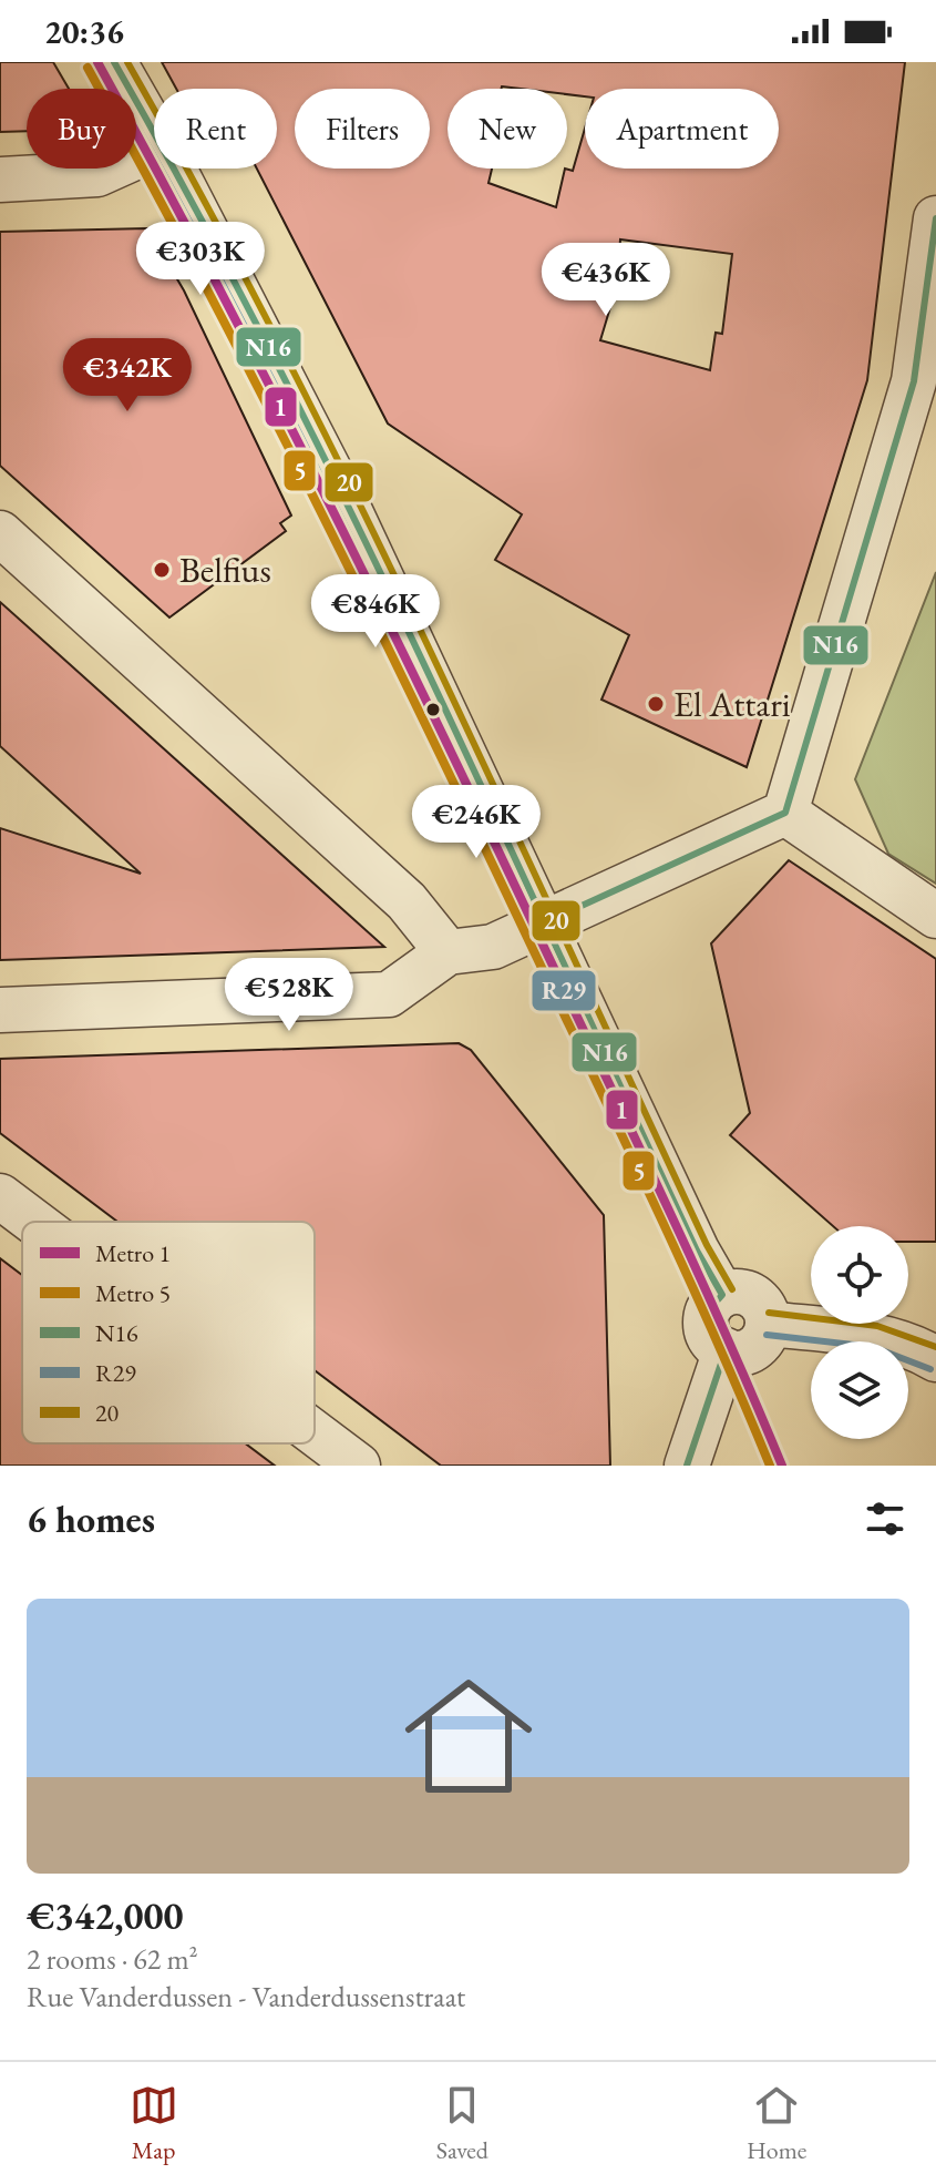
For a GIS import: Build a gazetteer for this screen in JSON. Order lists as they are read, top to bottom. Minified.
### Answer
{"places":["Belfius","El Attari"],"lines":["metro line 1","transit line N16","transit line 20","metro line 5","transit line R29"],"legend":["Metro 1","Metro 5","N16","R29","20"],"page":{"status":"20:36","chip":["Buy","Rent","Filters","New","Apartment"],"price":["€303K","€436K","€342K","€846K","€246K","€528K"],"heading":"6 homes","list":[{"name":"€342,000","note":"2 rooms · 62 m² · Rue Vanderdussen - Vanderdussenstraat"}],"tabs":["Map","Saved","Home"]}}
